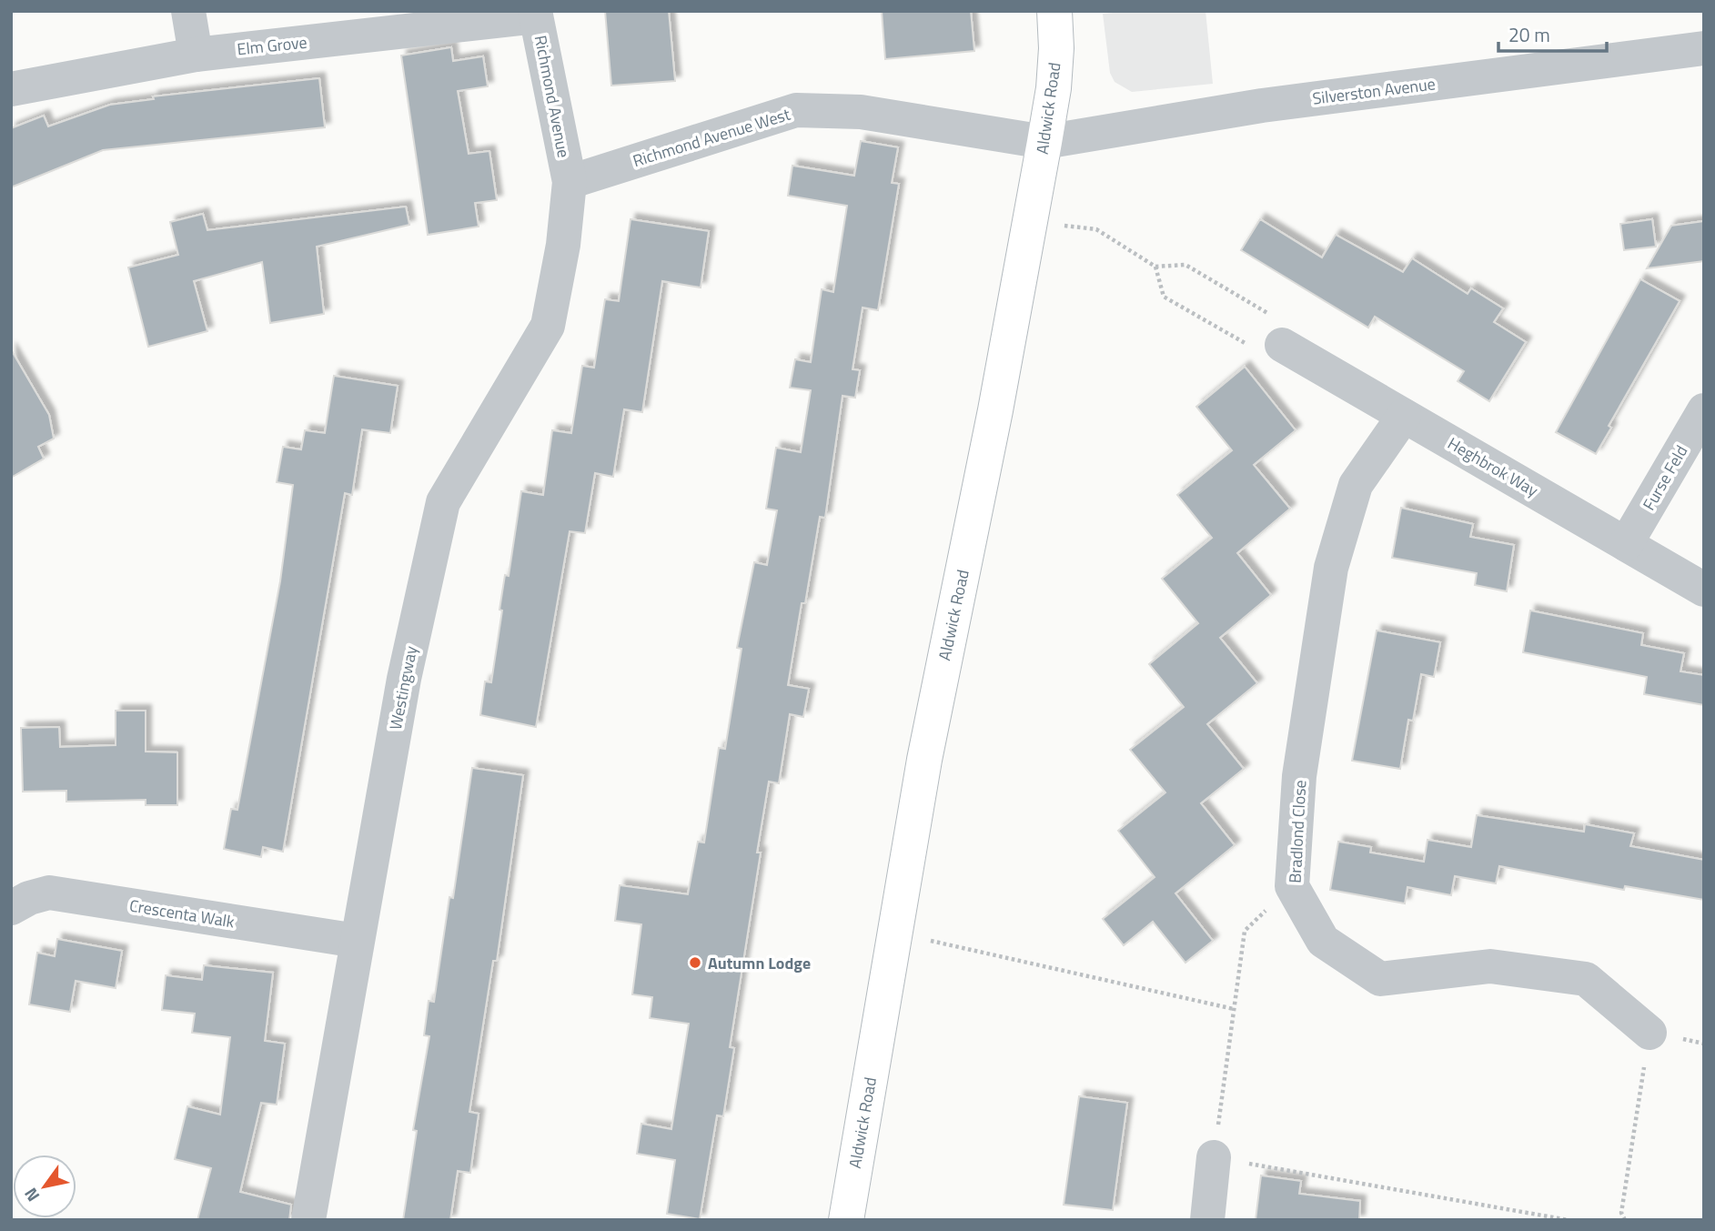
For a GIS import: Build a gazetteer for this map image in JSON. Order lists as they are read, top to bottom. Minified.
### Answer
{"streets":{"main road":["Aldwick Road"],"street":["Elm Grove","Silverston Avenue","Richmond Avenue","Richmond Avenue West","Heghbrok Way","Furse Feld","Westingway","Bradlond Close","Crescenta Walk"]},"crossings":[["Elm Grove","Richmond Avenue"],["Silverston Avenue","Aldwick Road"],["Silverston Avenue","Richmond Avenue West"],["Richmond Avenue","Richmond Avenue West"],["Richmond Avenue","Westingway"],["Aldwick Road","Richmond Avenue West"],["Richmond Avenue West","Westingway"],["Heghbrok Way","Furse Feld"],["Heghbrok Way","Bradlond Close"],["Westingway","Crescenta Walk"]],"places":["Autumn Lodge"],"scale_bar":"20 m","north":"bottom left"}
